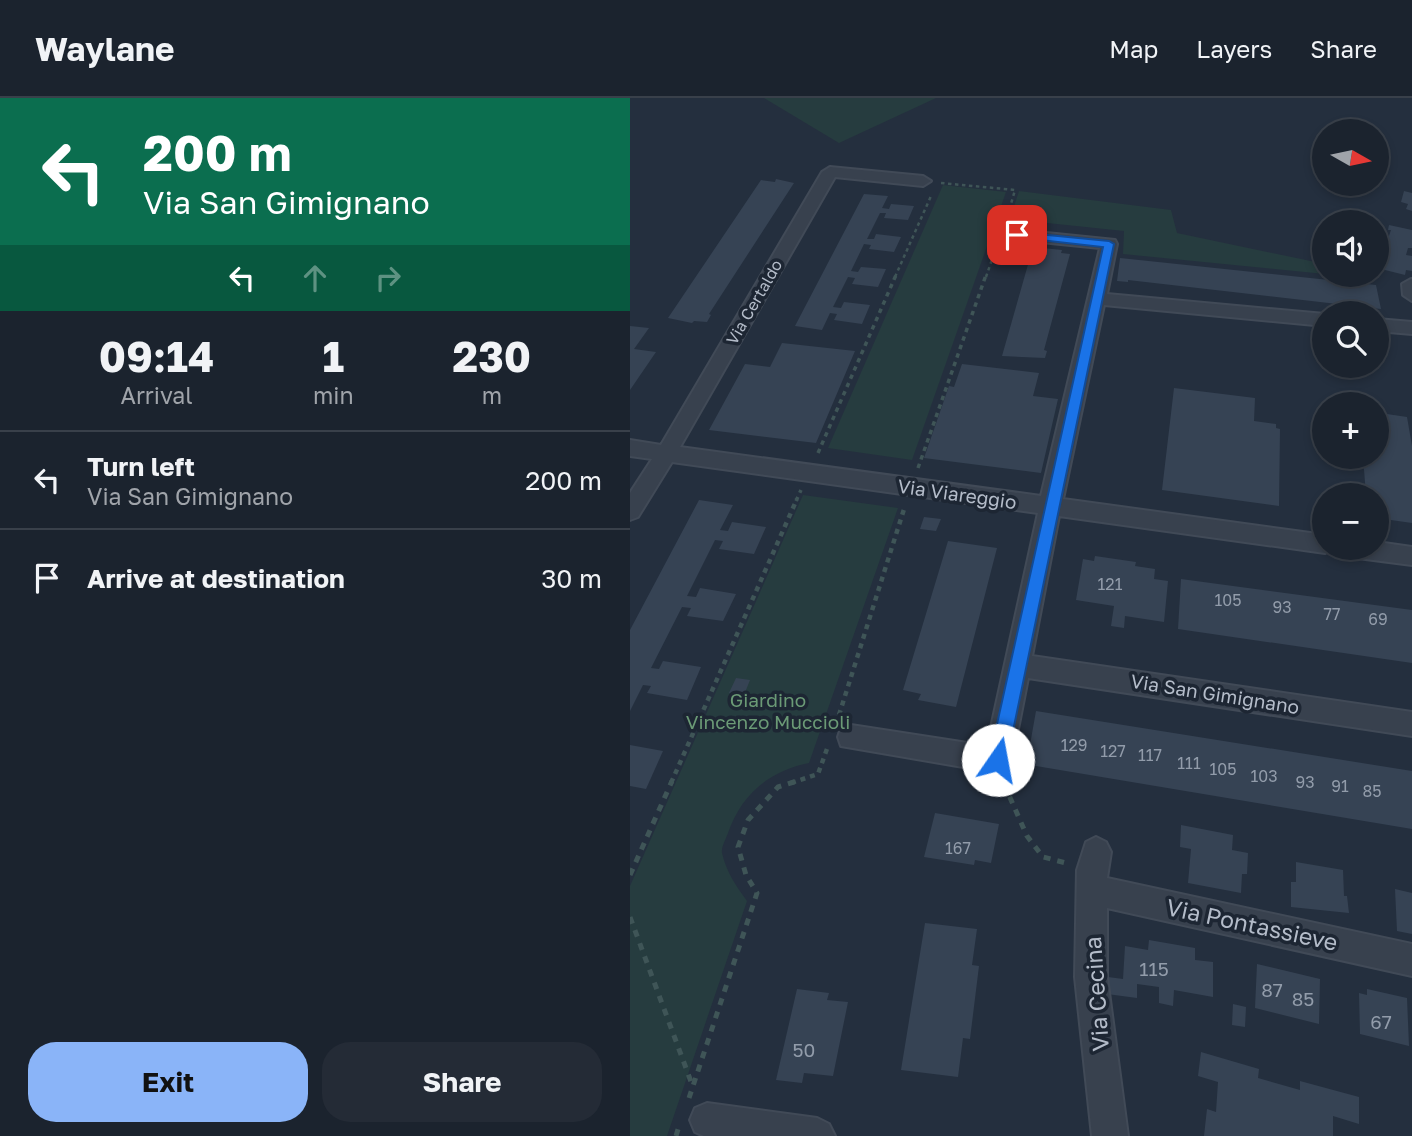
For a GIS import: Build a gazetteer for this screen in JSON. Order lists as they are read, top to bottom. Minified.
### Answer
{"streets":{"street":["Via Certaldo","Via Viareggio","Via San Gimignano","Via Pontassieve","Via Cecina"]},"crossings":[["Via Certaldo","Via Viareggio"],["Via Pontassieve","Via Cecina"]],"parks":["Giardino Vincenzo Muccioli"],"house_numbers":["121","105","93","77","69","129","127","117","111","105","103","93","91","85","167","115","87","85","67","50"],"north":"right","page":{"header":"Waylane","nav":["Map","Layers","Share"],"turn":["200 m","Via San Gimignano"],"map_buttons":["+","−"],"eta":["09:14","Arrival","1","min","230","m"],"list":[{"name":"Turn left","note":"Via San Gimignano","value":"200 m"},{"name":"Arrive at destination","value":"30 m"}],"buttons":["Exit","Share"]}}
